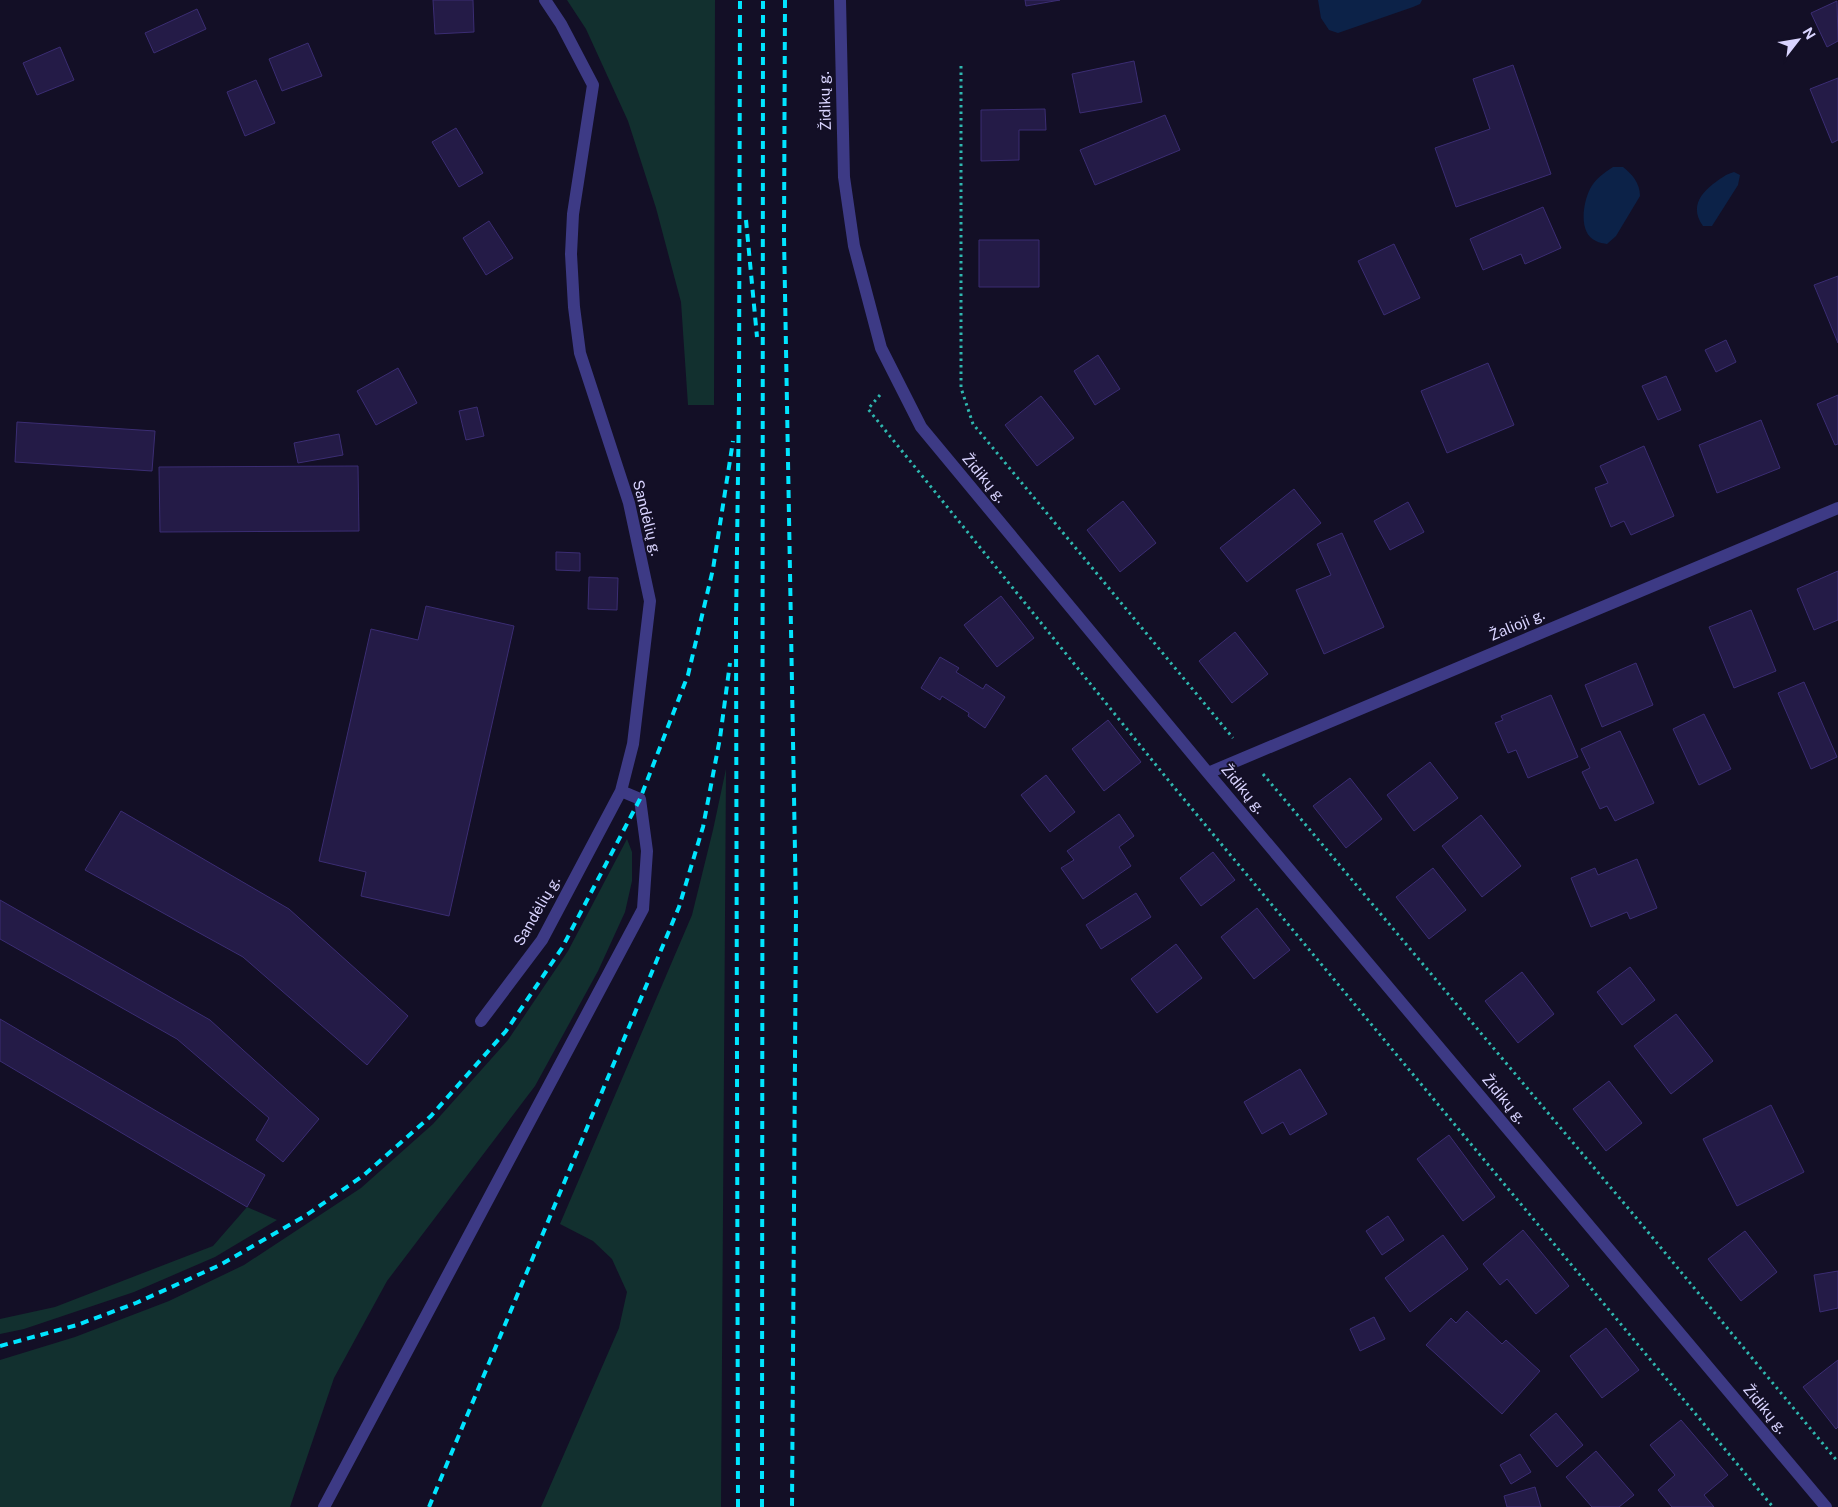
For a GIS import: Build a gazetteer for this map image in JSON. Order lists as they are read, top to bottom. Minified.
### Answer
{"streets":{"street":["Židikų g.","Sandėlių g.","Žalioji g."]},"crossings":[["Židikų g.","Žalioji g."]],"north":"top right"}
